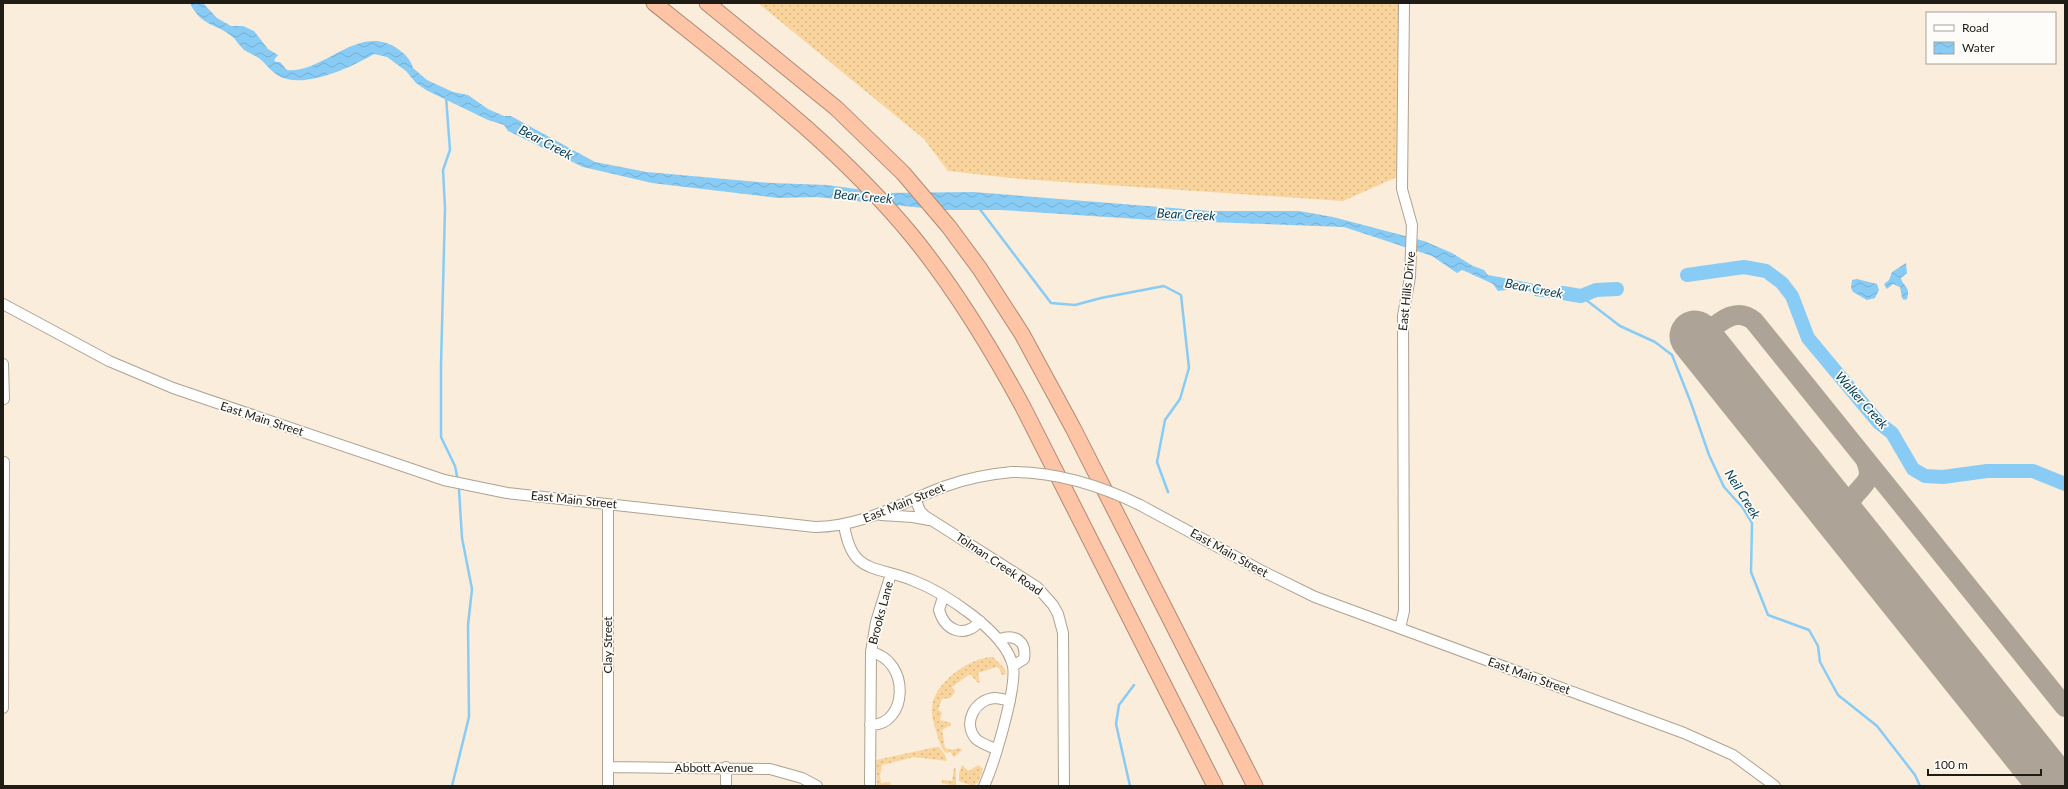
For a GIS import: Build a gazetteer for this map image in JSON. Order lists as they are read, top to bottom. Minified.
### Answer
{"streets":{"street":["East Hills Drive","East Main Street","Tolman Creek Road","Brooks Lane","Clay Street","Abbott Avenue"]},"crossings":[["East Hills Drive","East Main Street"],["East Main Street","Tolman Creek Road"],["East Main Street","Clay Street"],["Clay Street","Abbott Avenue"]],"water":["Bear Creek","Walker Creek","Neil Creek"],"legend":["Road","Water"],"scale_bar":"100 m"}
